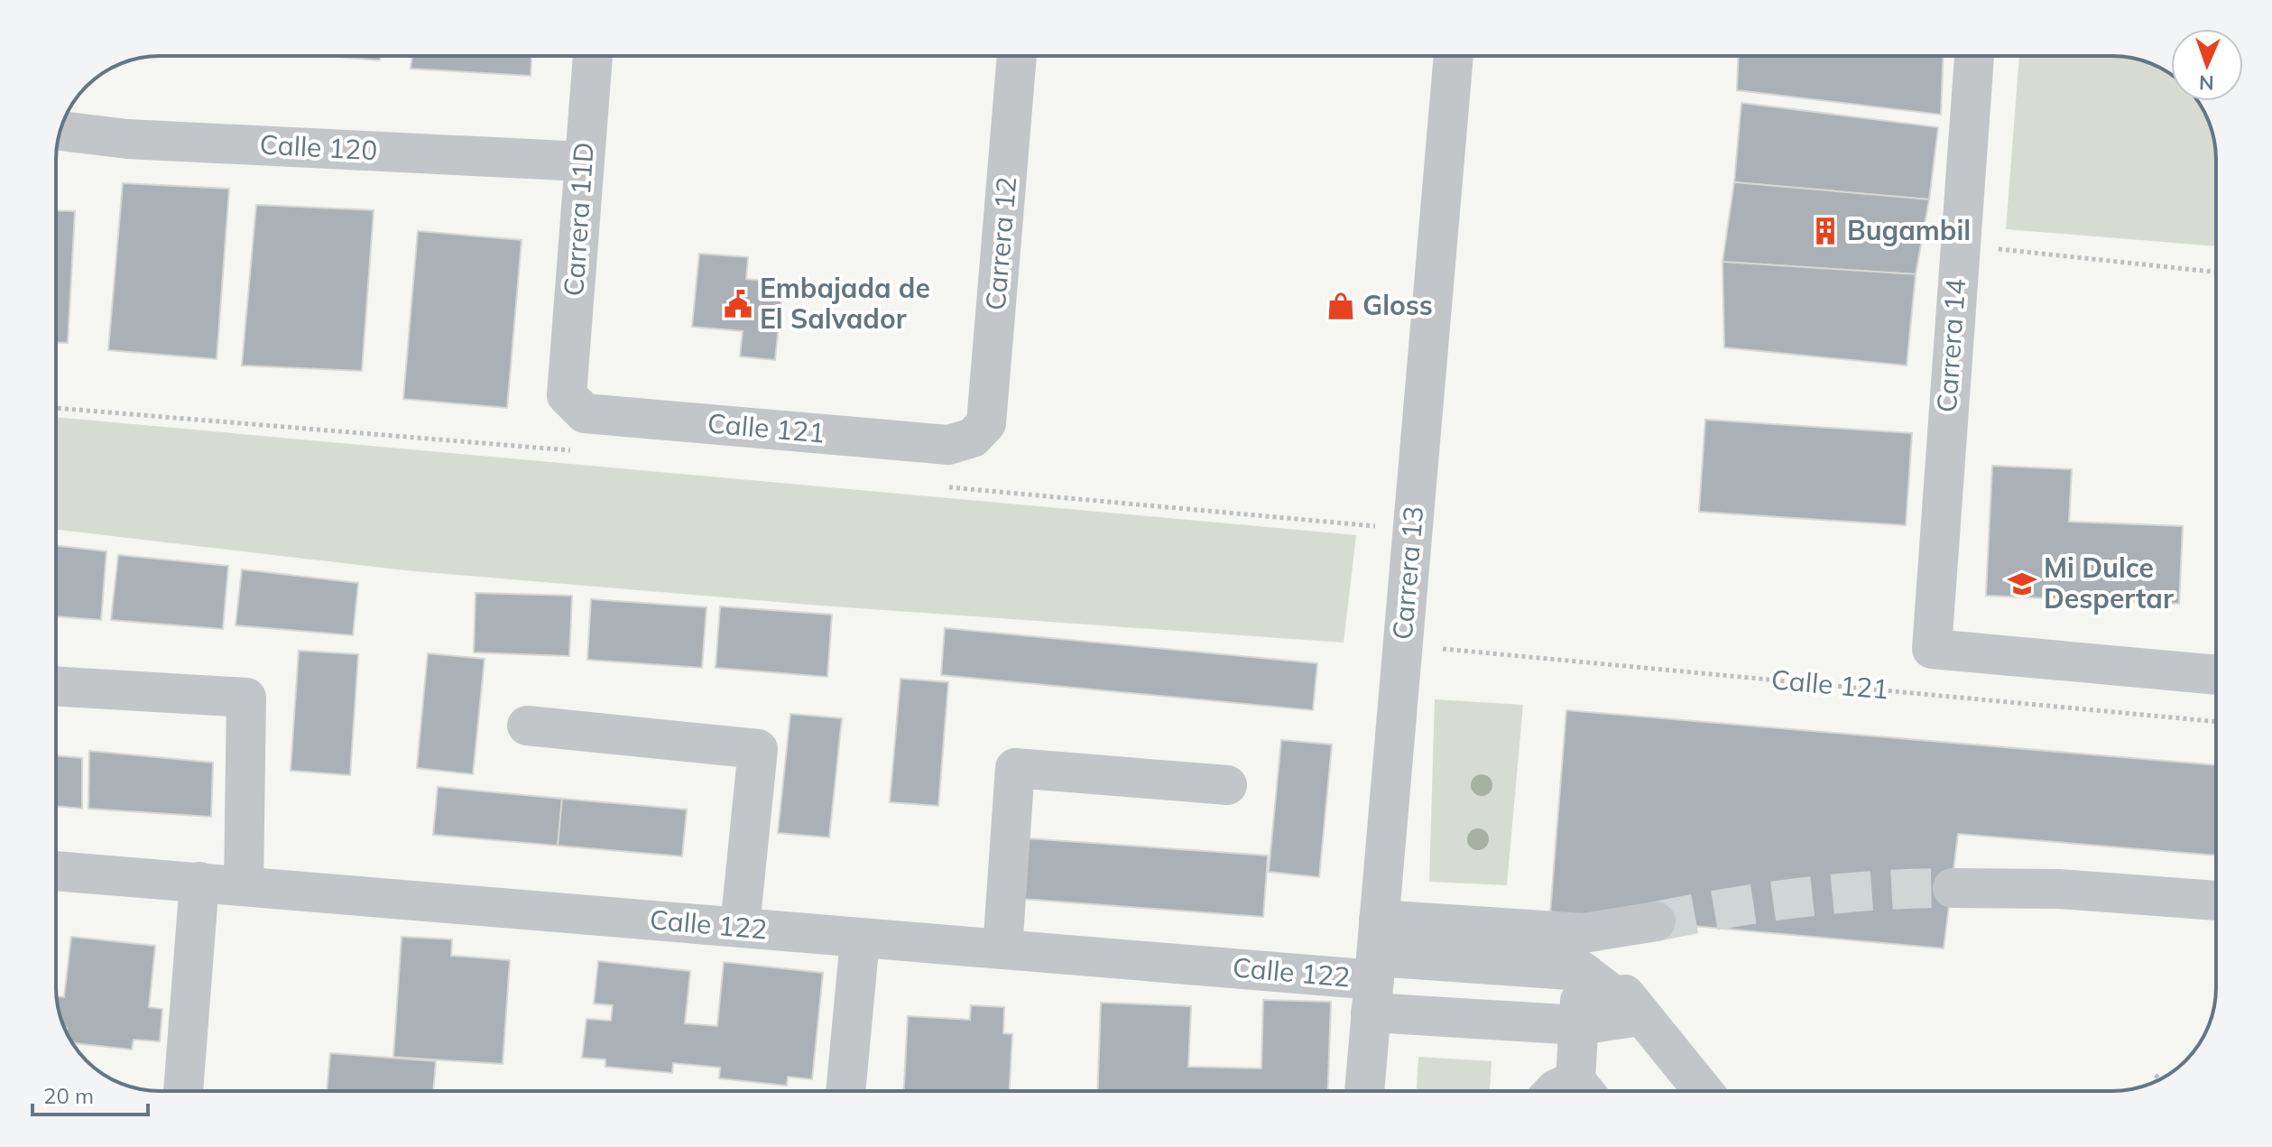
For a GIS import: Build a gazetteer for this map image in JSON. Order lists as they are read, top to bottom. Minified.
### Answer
{"streets":{"street":["Calle 120","Carrera 11D","Carrera 12","Carrera 14","Calle 121","Carrera 13","Calle 122"]},"crossings":[["Calle 120","Carrera 11D"],["Carrera 11D","Calle 121"],["Carrera 12","Calle 121"],["Carrera 13","Calle 122"]],"places":{"building":["Bugambil"],"public building":["Embajada de El Salvador"],"shop":["Gloss"],"school or university":["Mi Dulce Despertar"]},"scale_bar":"20 m","north":"bottom"}
